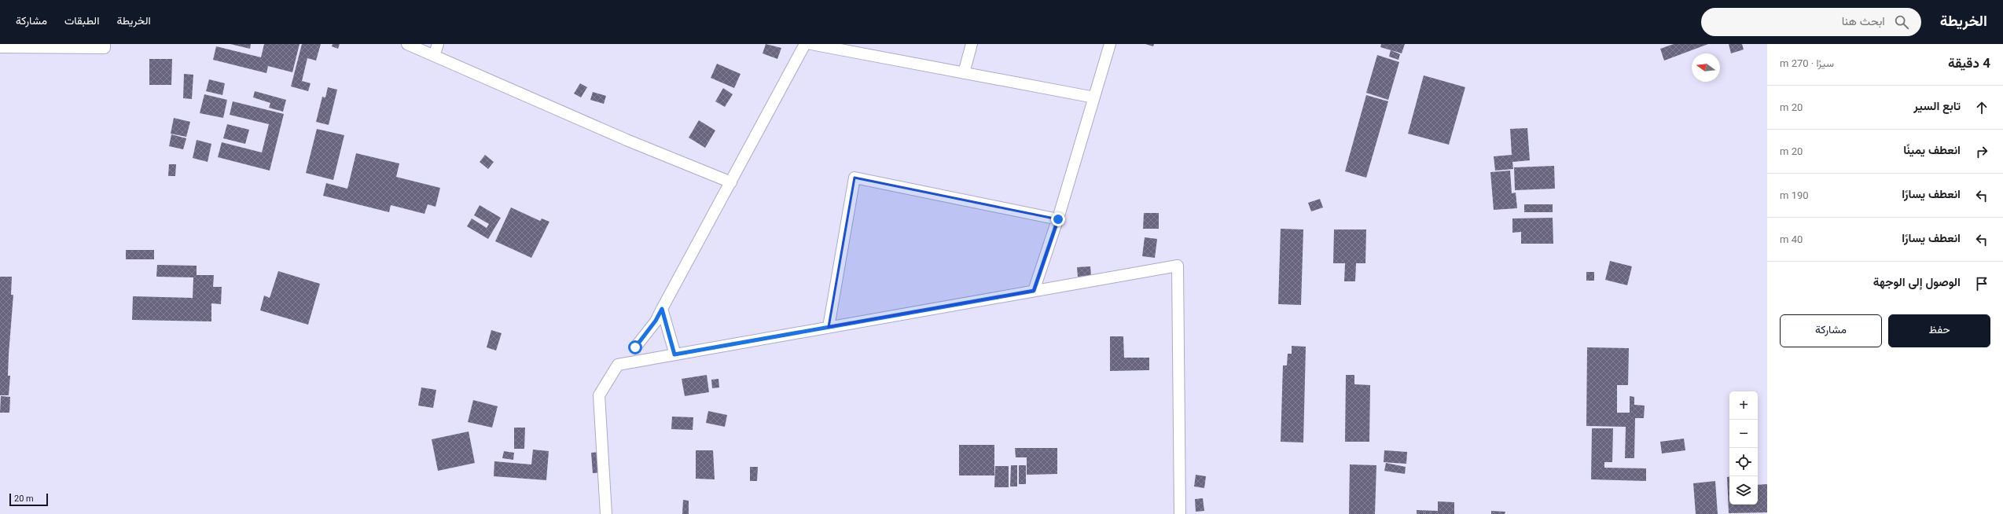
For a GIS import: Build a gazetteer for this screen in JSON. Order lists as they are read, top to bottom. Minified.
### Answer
{"scale_bar":"20 m","north":"left","page":{"header":"الخريطة","search":"ابحث هنا","nav":["الخريطة","الطبقات","مشاركة"],"heading":["4 دقيقة","سيرًا · 270 m"],"list":[["تابع السير","20 m"],["انعطف يمينًا","20 m"],["انعطف يسارًا","190 m"],["انعطف يسارًا","40 m"],"الوصول إلى الوجهة"],"buttons":["حفظ","مشاركة"],"map_buttons":["+","−"],"scale":"20 m"}}
